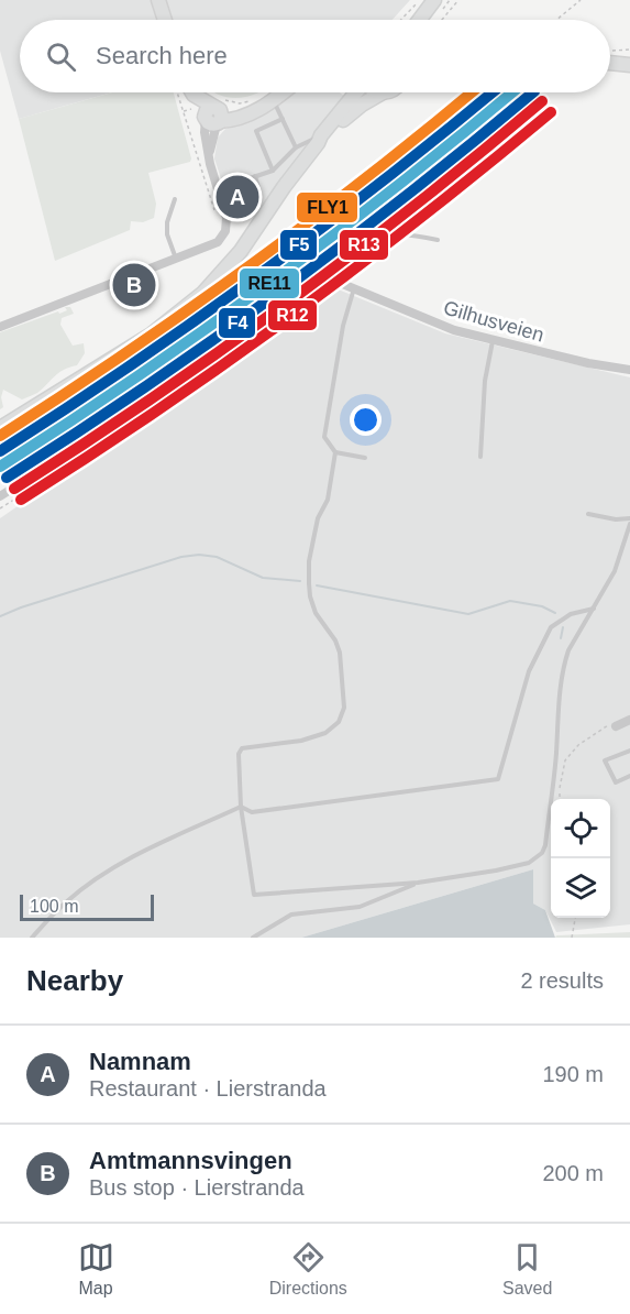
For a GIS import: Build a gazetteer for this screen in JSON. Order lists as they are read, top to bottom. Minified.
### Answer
{"streets":{"street":["Gilhusveien"]},"lines":["transit line RE11","transit line F4","transit line F5","transit line FLY1","transit line R13","transit line R12"],"scale_bar":"100 m","page":{"search":"Search here","pins":["A","B"],"scale":"100 m","heading":["Nearby","2 results"],"list":[{"mark":"A","name":"Namnam","note":"Restaurant · Lierstranda","value":"190 m"},{"mark":"B","name":"Amtmannsvingen","note":"Bus stop · Lierstranda","value":"200 m"}],"nav":["Map","Directions","Saved"]}}
